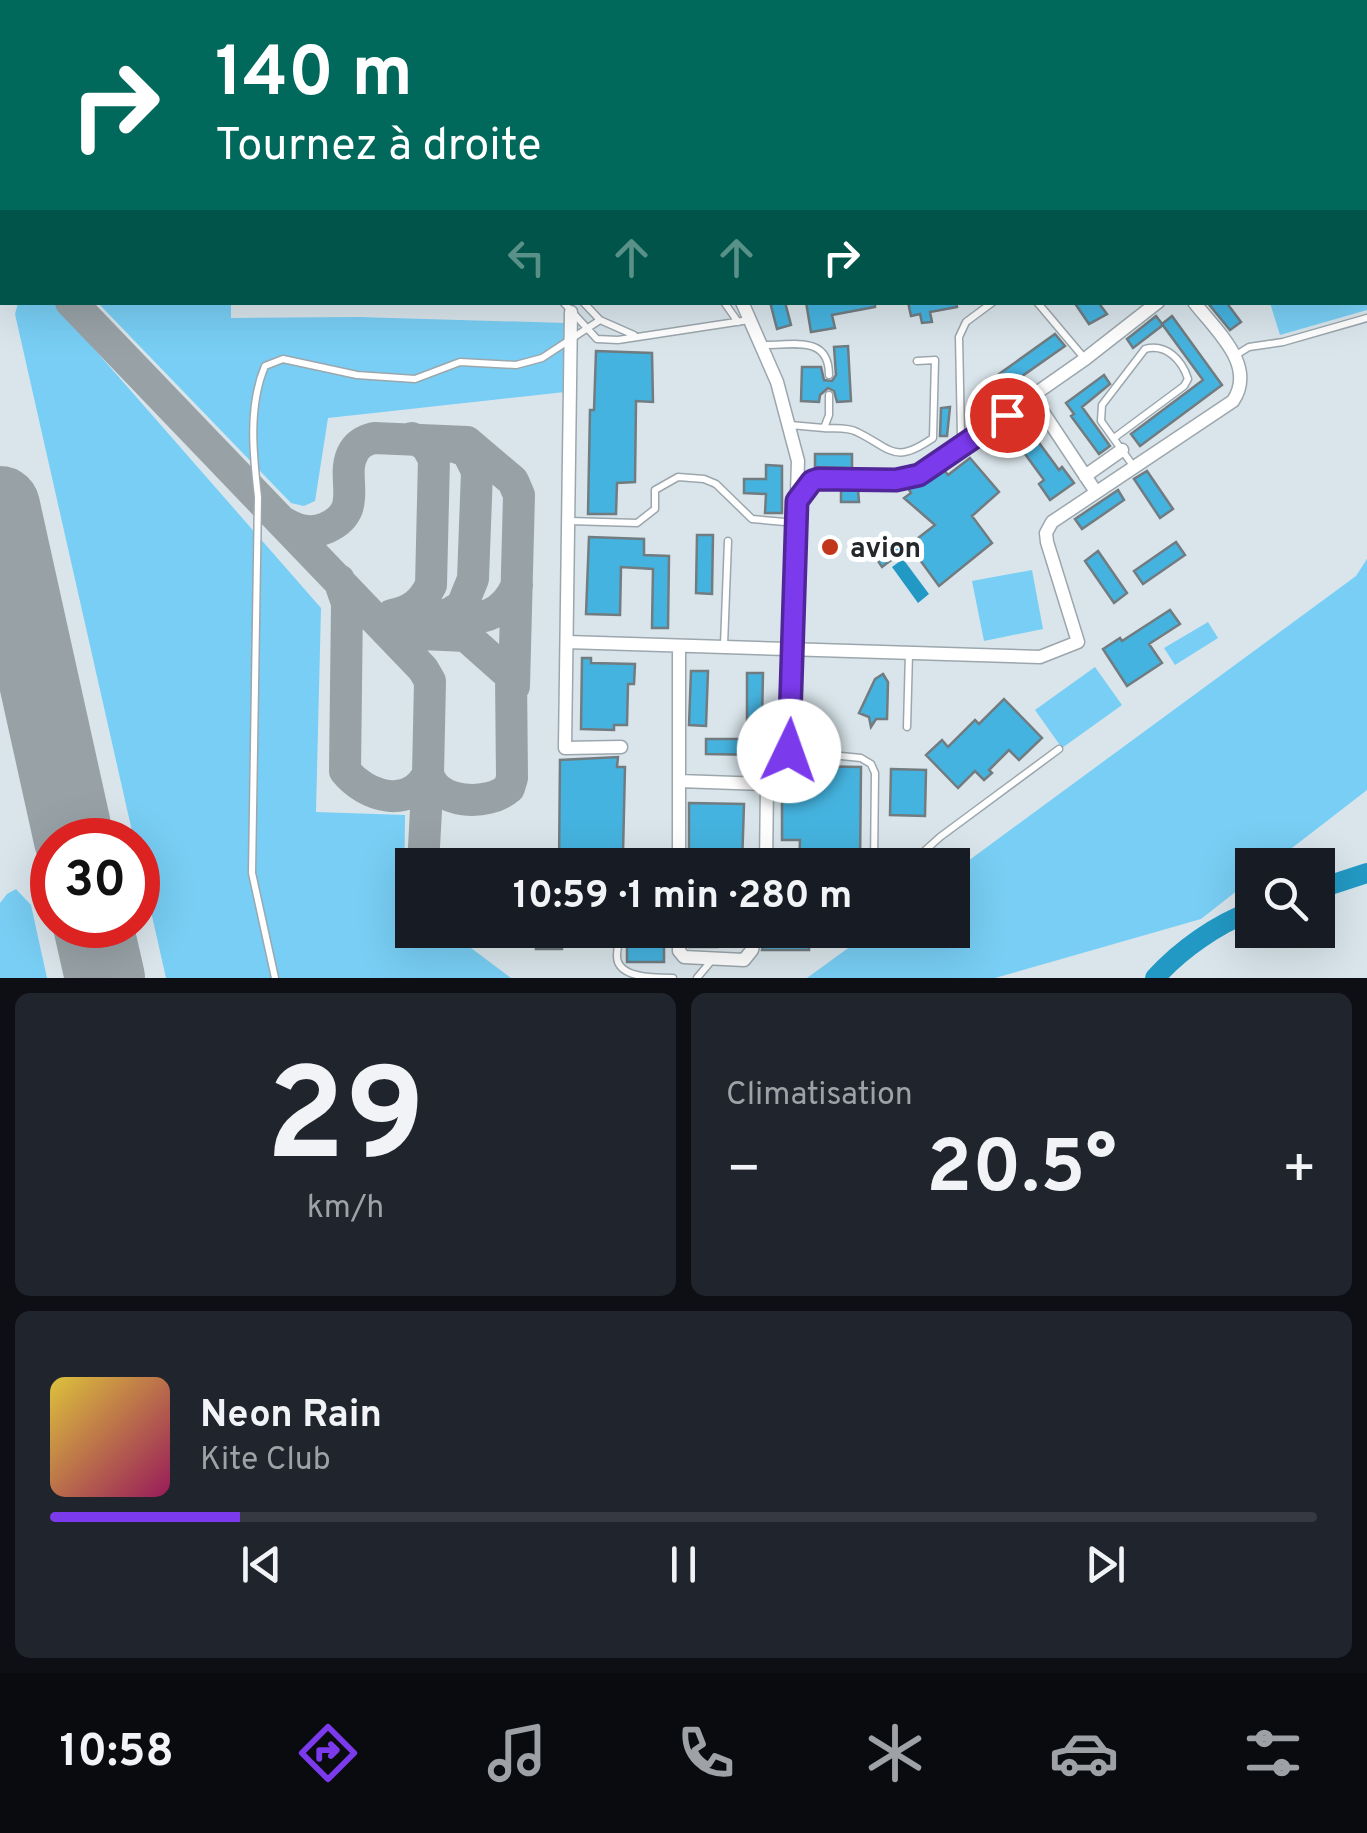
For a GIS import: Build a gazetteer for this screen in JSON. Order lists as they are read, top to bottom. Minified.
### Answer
{"places":["avion"],"page":{"turn":["140 m","Tournez à droite"],"limit":"30","trip":"10:59 · 1 min · 280 m","tile":[["29","km/h"],"Climatisation"],"heat":["−","20.5°","+"],"song":["Neon Rain","Kite Club"],"tabs":"10:58"}}
